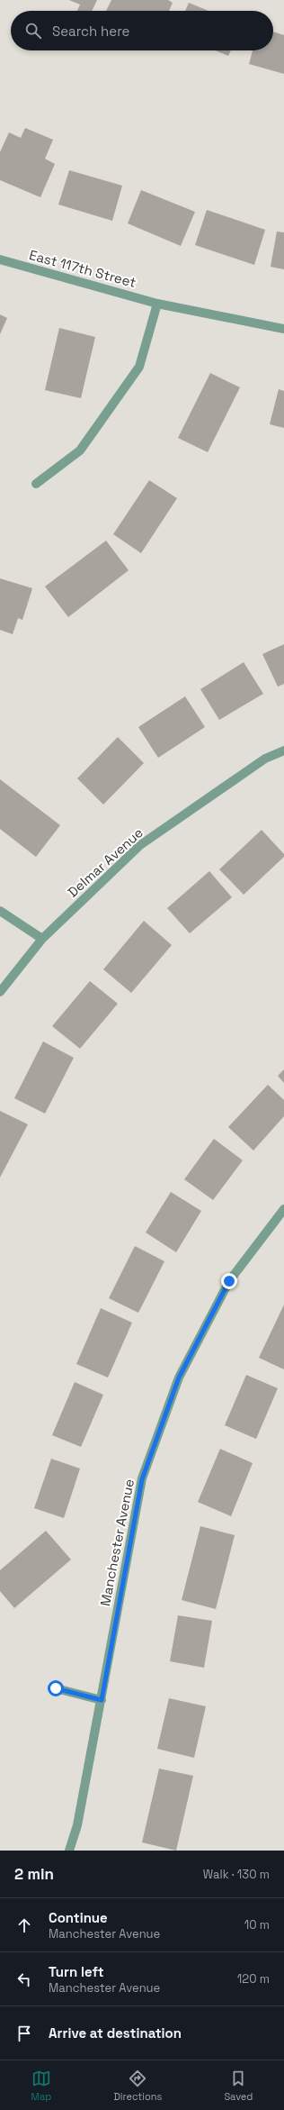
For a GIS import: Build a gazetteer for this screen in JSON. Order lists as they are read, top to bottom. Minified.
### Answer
{"streets":{"street":["East 117th Street","Delmar Avenue","Manchester Avenue"]},"page":{"search":"Search here","heading":["2 min","Walk · 130 m"],"list":[["Continue","Manchester Avenue","10 m"],["Turn left","Manchester Avenue","120 m"],"Arrive at destination"],"nav":["Map","Directions","Saved"]}}
